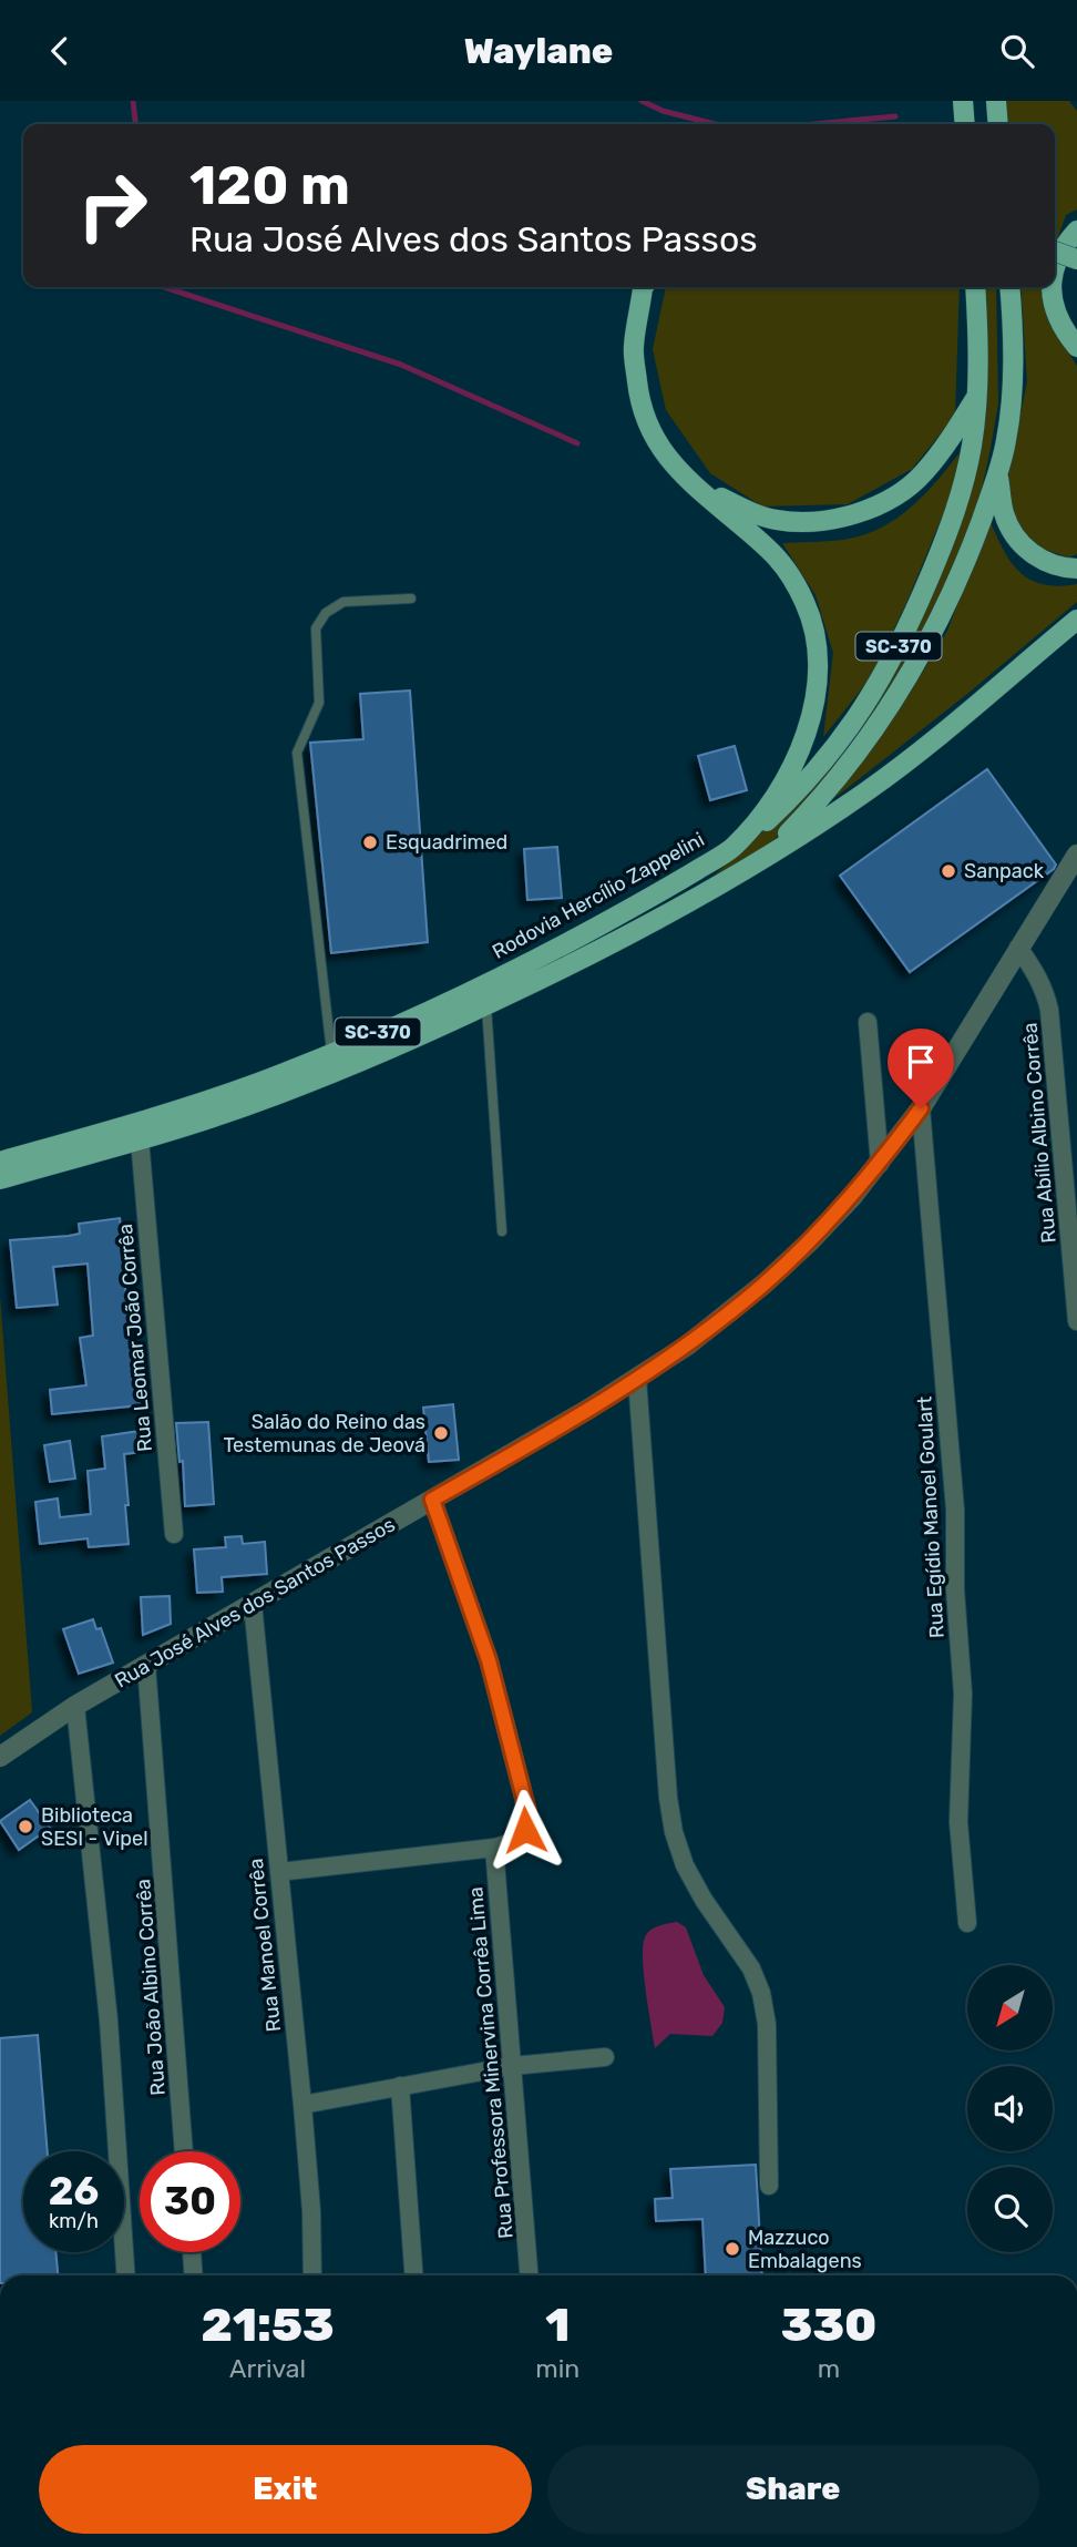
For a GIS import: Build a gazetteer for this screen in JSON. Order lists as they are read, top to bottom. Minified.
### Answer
{"streets":{"main road":["SC-370","Rodovia Hercílio Zappelini"],"street":["Rua Abílio Albino Corrêa","Rua Leomar João Corrêa","Rua Egídio Manoel Goulart","Rua José Alves dos Santos Passos","Rua Manoel Corrêa","Rua João Albino Corrêa","Rua Professora Minervina Corrêa Lima"]},"crossings":[["SC-370","Rodovia Hercílio Zappelini"],["SC-370","Rua Leomar João Corrêa"],["Rua Abílio Albino Corrêa","Rua José Alves dos Santos Passos"],["Rua Egídio Manoel Goulart","Rua José Alves dos Santos Passos"],["Rua José Alves dos Santos Passos","Rua Manoel Corrêa"],["Rua José Alves dos Santos Passos","Rua João Albino Corrêa"]],"places":["Esquadrimed","Sanpack","Salão do Reino das Testemunas de Jeová","Biblioteca SESI - Vipel","Mazzuco Embalagens"],"north":"bottom left","page":{"header":"Waylane","turn":["120 m","Rua José Alves dos Santos Passos"],"speed":"26 km/h","limit":"30","eta":["21:53","Arrival","1","min","330","m"],"buttons":["Exit","Share"]}}
